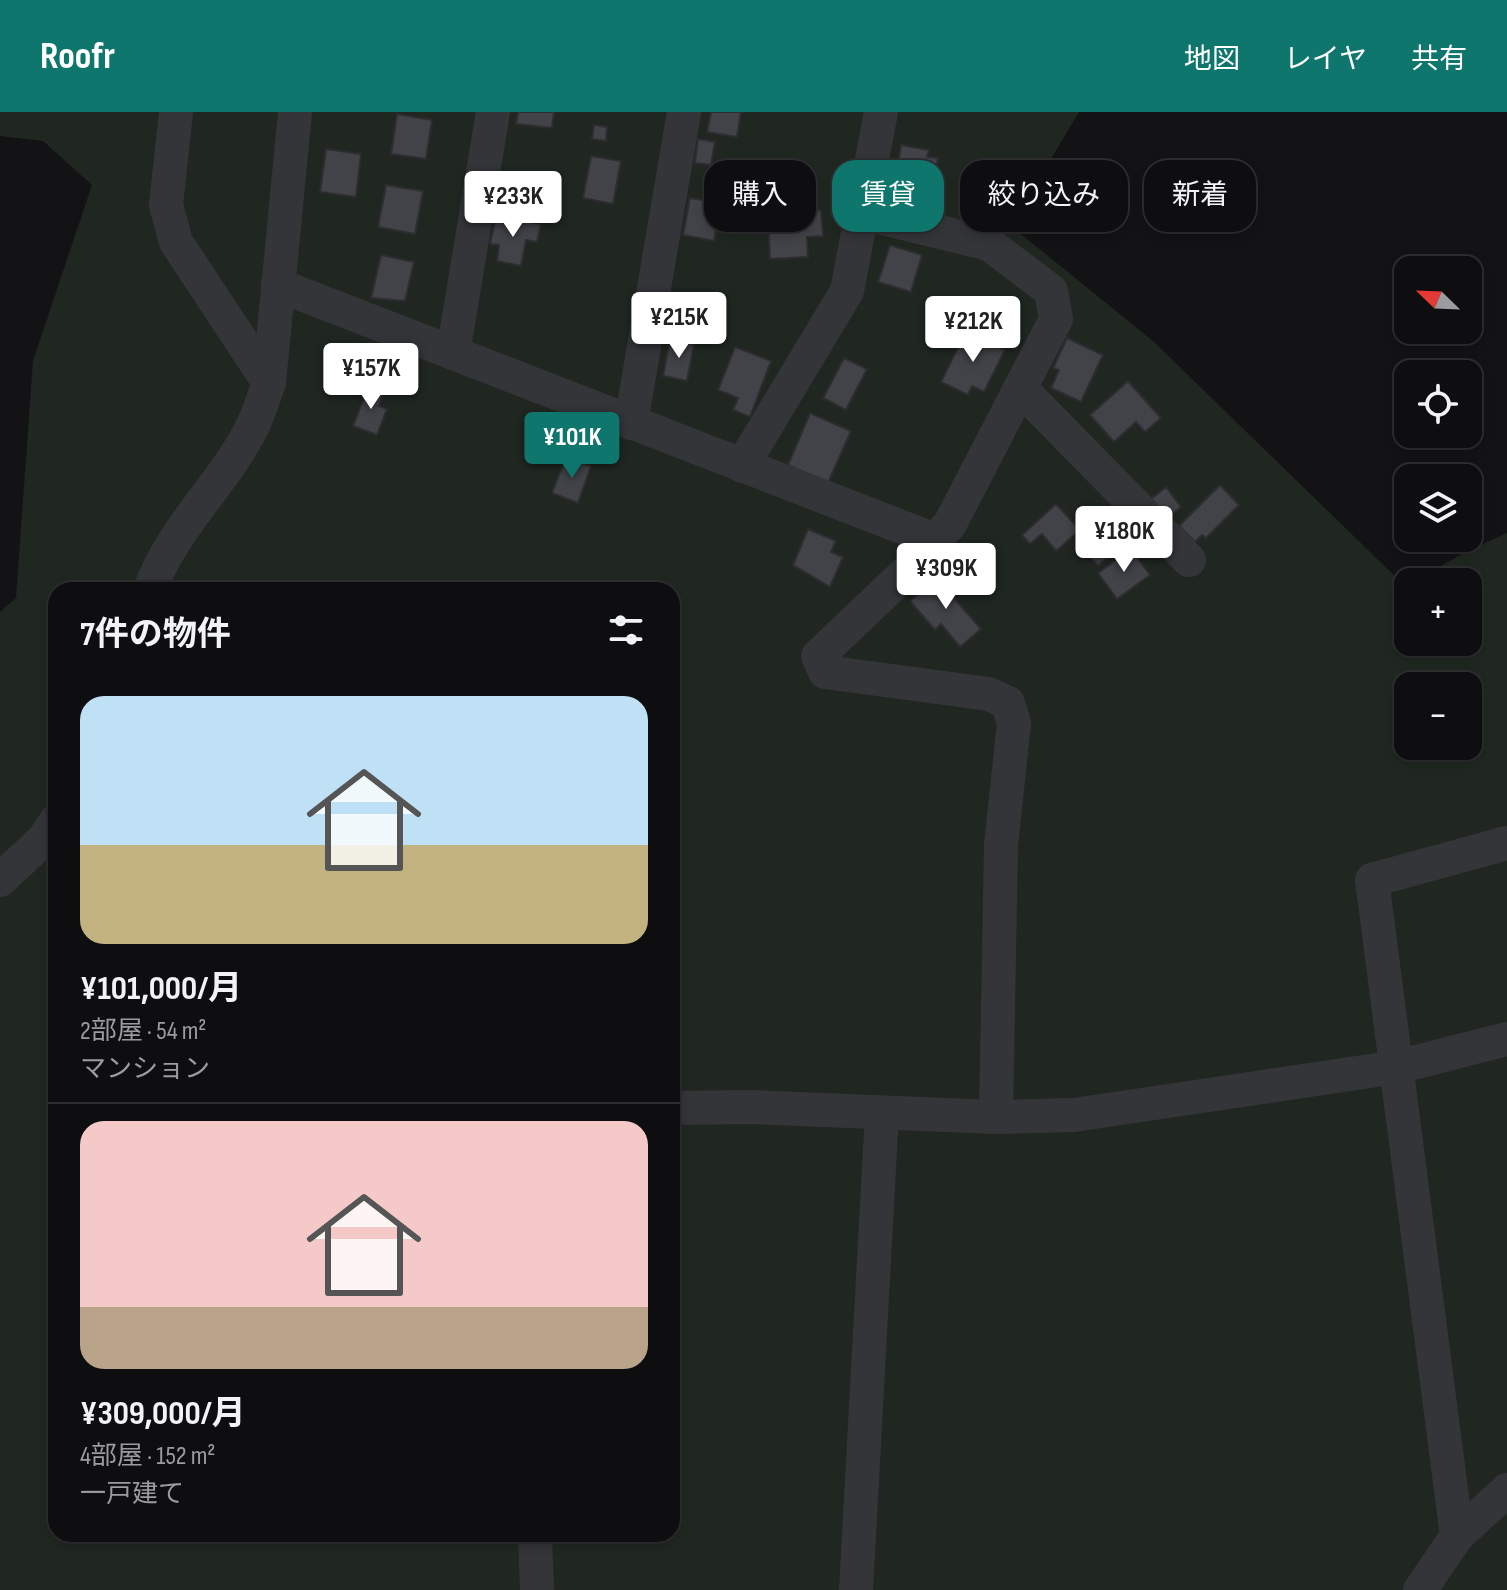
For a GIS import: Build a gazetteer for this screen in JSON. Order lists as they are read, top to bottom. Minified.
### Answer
{"north":"top left","page":{"header":"Roofr","nav":["地図","レイヤ","共有"],"chip":["購入","賃貸","絞り込み","新着"],"price":["¥233K","¥215K","¥212K","¥157K","¥101K","¥180K","¥309K"],"map_buttons":["+","−"],"heading":"7件の物件","list":[{"name":"¥101,000/月","note":"2部屋 · 54 m² · マンション"},{"name":"¥309,000/月","note":"4部屋 · 152 m² · 一戸建て"}]}}
